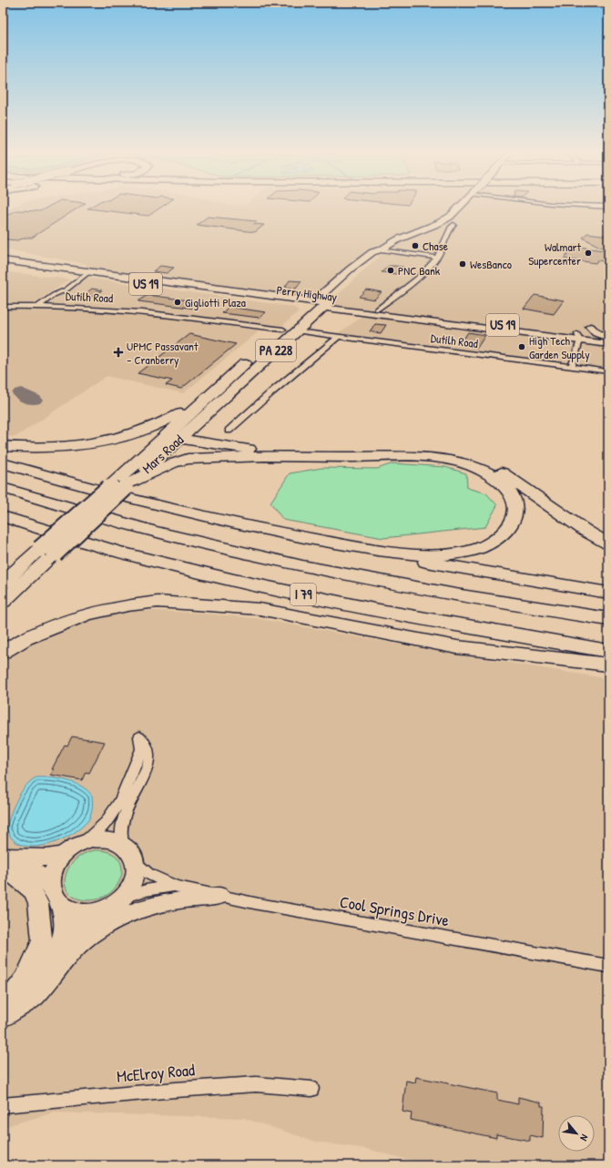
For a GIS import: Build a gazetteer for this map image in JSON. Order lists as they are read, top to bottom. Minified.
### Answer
{"streets":{"highway":["US 19","Perry Highway","PA 228","Mars Road","I 79"],"street":["Dutilh Road","Cool Springs Drive","McElroy Road"]},"crossings":[["Perry Highway","Mars Road"],["Dutilh Road","Mars Road"]],"places":{"other":["Chase","Walmart Supercenter","WesBanco","PNC Bank","Gigliotti Plaza","High Tech Garden Supply"],"health":["UPMC Passavant – Cranberry"]},"north":"bottom right"}
